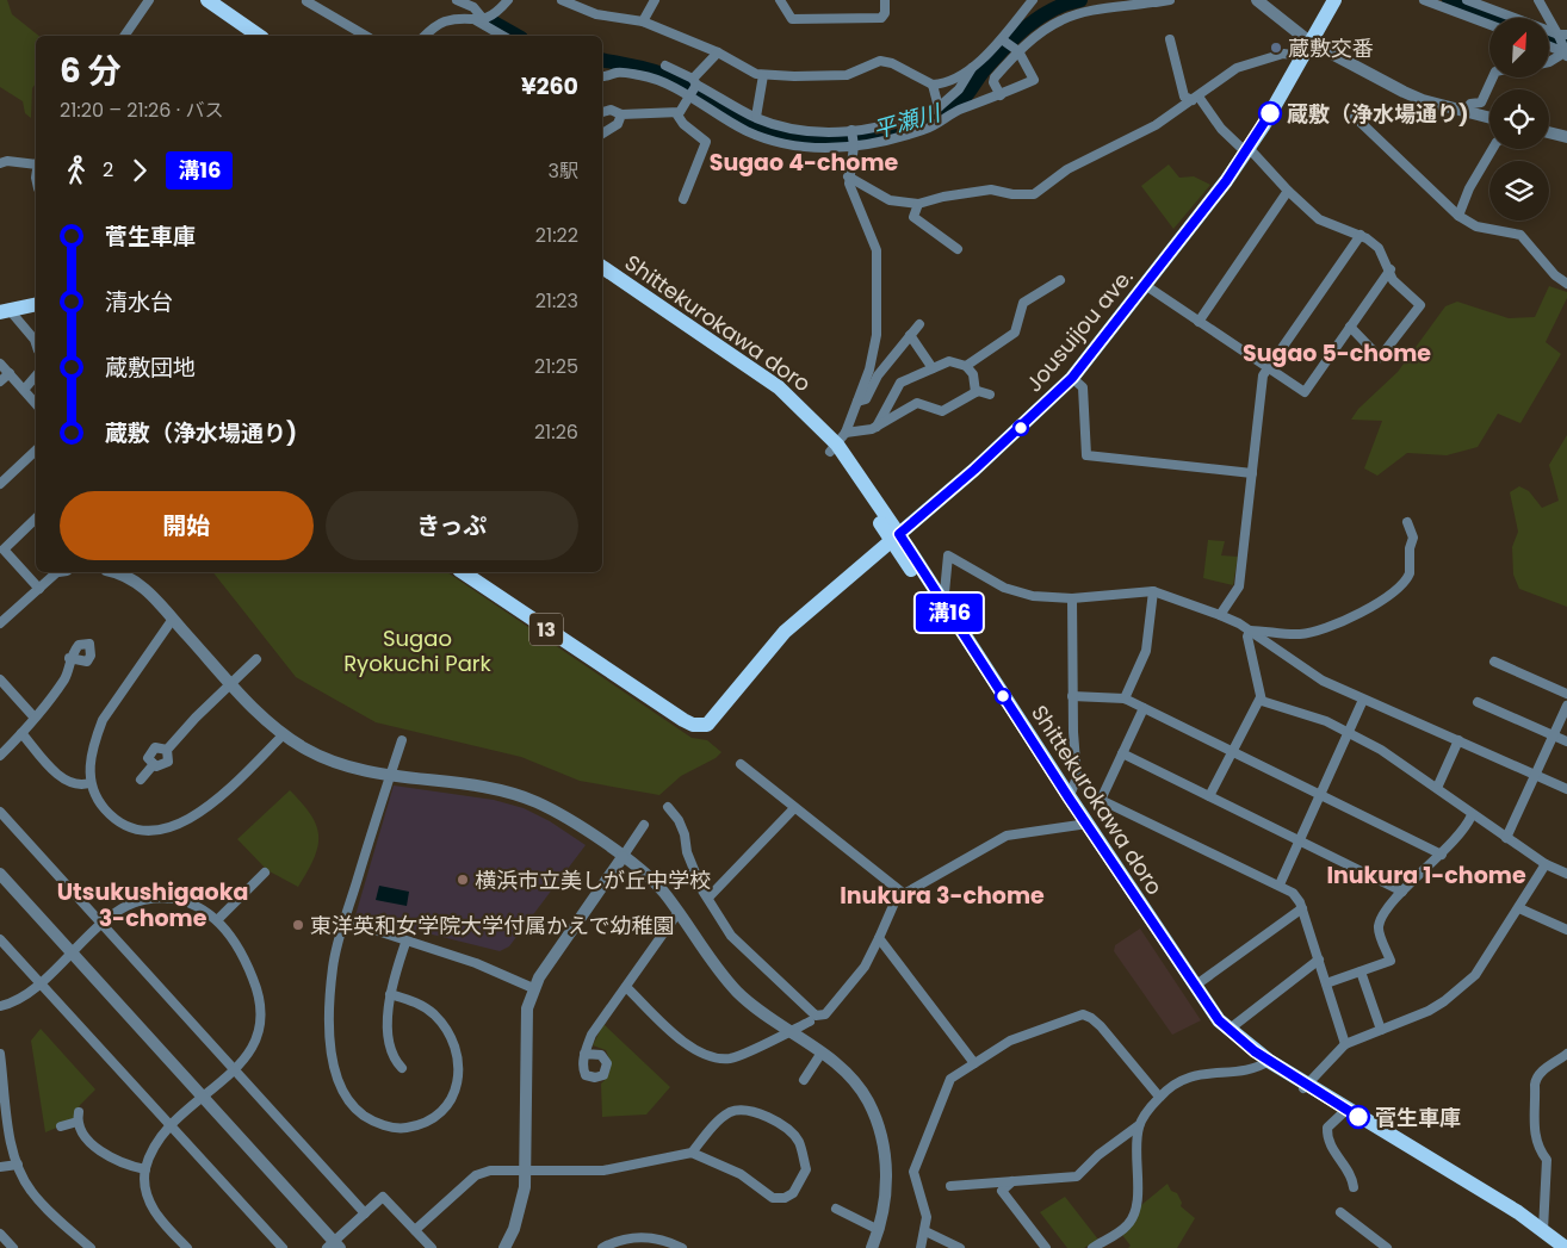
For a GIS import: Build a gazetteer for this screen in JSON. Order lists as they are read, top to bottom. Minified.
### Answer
{"streets":{"main road":["Shittekurokawa doro","Jousuijou ave.","13"]},"crossings":[["Shittekurokawa doro","Jousuijou ave."]],"districts":["Sugao 4-chome","Sugao 5-chome","Inukura 1-chome","Utsukushigaoka 3-chome","Inukura 3-chome"],"water":["平瀬川"],"parks":["Sugao Ryokuchi Park"],"places":["蔵敷交番","蔵敷（浄水場通り)","横浜市立美しが丘中学校","東洋英和女学院大学付属かえで幼稚園","菅生車庫"],"lines":["bus line 溝16"],"north":"top right","page":{"on_map":"溝16","heading":["6 分","21:20 – 21:26 · バス","¥260"],"legs":["2","溝16","3駅"],"list":[{"name":"菅生車庫","value":"21:22"},{"name":"清水台","value":"21:23"},{"name":"蔵敷団地","value":"21:25"},{"name":"蔵敷（浄水場通り)","value":"21:26"}],"buttons":["開始","きっぷ"]}}
